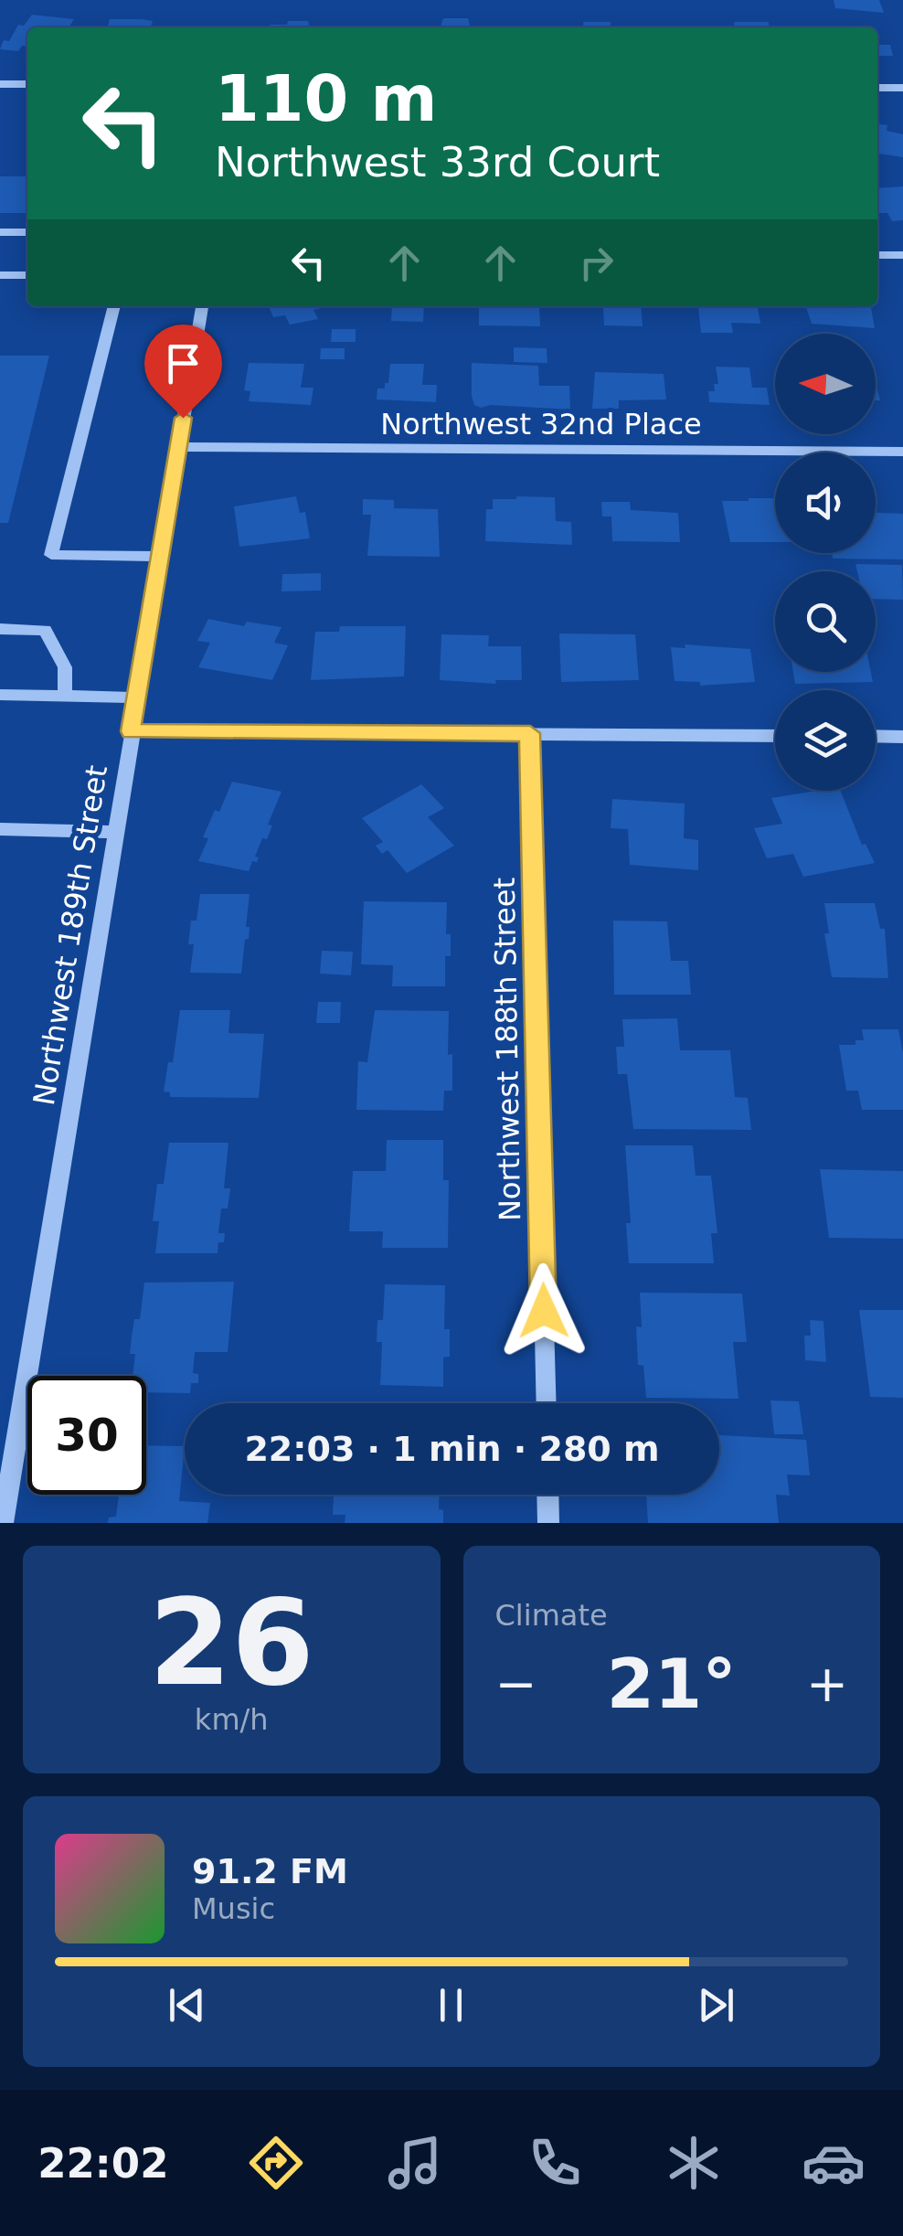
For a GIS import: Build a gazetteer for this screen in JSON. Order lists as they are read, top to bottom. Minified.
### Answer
{"streets":{"street":["Northwest 32nd Place","Northwest 189th Street","Northwest 188th Street"]},"crossings":[["Northwest 32nd Place","Northwest 189th Street"]],"north":"left","page":{"turn":["110 m","Northwest 33rd Court"],"limit":"30","trip":"22:03 · 1 min · 280 m","tile":[["26","km/h"],"Climate"],"heat":["−","21°","+"],"song":["91.2 FM","Music"],"tabs":"22:02"}}
